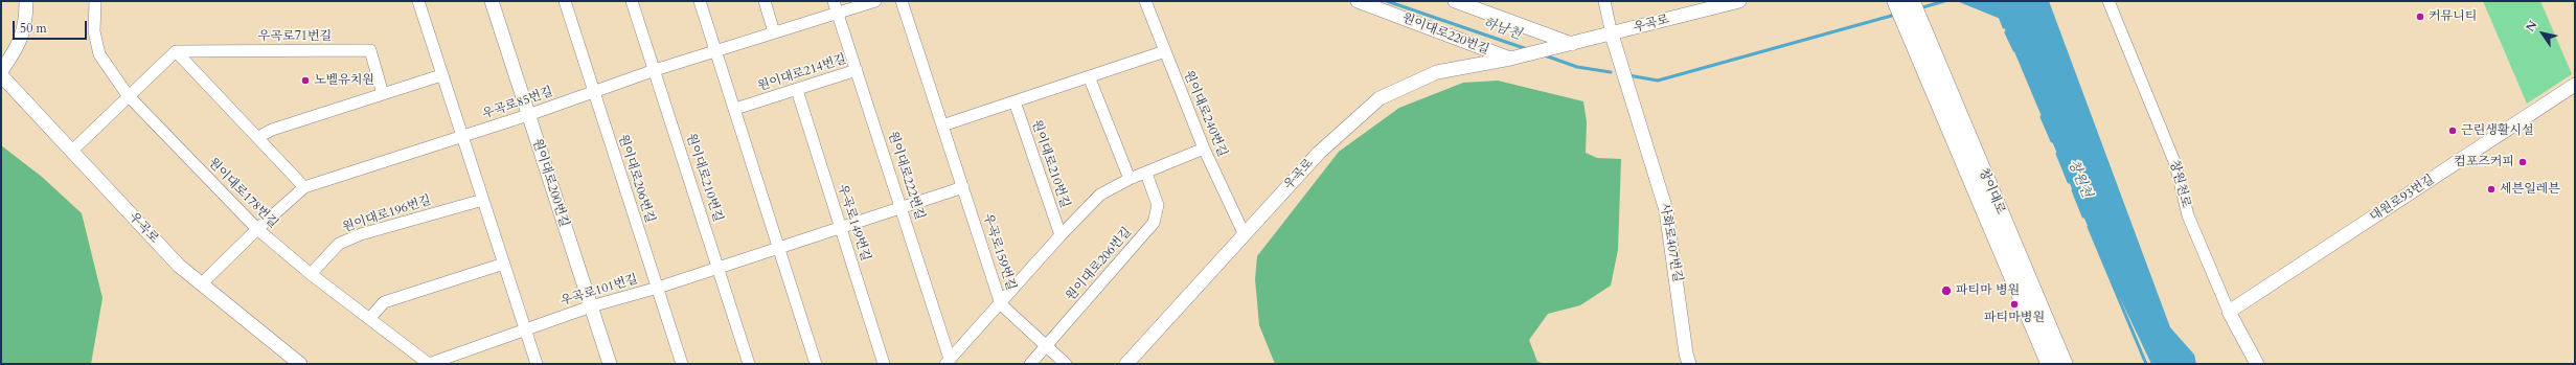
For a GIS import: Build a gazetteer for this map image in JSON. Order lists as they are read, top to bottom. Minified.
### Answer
{"streets":{"main road":["창이대로"],"street":["우곡로","원이대로220번길","우곡로71번길","원이대로214번길","우곡로85번길","원이대로240번길","원이대로210번길","원이대로222번길","원이대로206번길","원이대로200번길","창원천로","원이대로178번길","대원로93번길","원이대로196번길","우곡로149번길","사화로407번길","우곡로159번길","우곡로101번길"]},"crossings":[["우곡로","원이대로220번길"],["우곡로","우곡로85번길"],["우곡로","원이대로240번길"],["우곡로","사화로407번길"],["원이대로214번길","원이대로222번길"],["원이대로214번길","우곡로149번길"],["우곡로85번길","원이대로210번길"],["우곡로85번길","원이대로222번길"],["우곡로85번길","원이대로206번길"],["우곡로85번길","원이대로200번길"],["우곡로85번길","원이대로178번길"],["원이대로240번길","원이대로210번길"],["원이대로210번길","원이대로222번길"],["원이대로210번길","원이대로206번길"],["원이대로210번길","우곡로159번길"],["원이대로210번길","우곡로101번길"],["원이대로222번길","우곡로101번길"],["원이대로206번길","우곡로159번길"],["원이대로206번길","우곡로101번길"],["원이대로200번길","우곡로101번길"],["창원천로","대원로93번길"],["원이대로178번길","원이대로196번길"],["원이대로178번길","우곡로101번길"],["우곡로149번길","우곡로101번길"],["우곡로159번길","우곡로101번길"]],"water":["하남천","창원천"],"places":["커뮤니티","노벨유치원","근린생활시설","컴포즈커피","세븐일레븐","파티마 병원","파티마병원"],"scale_bar":"50 m","north":"top left"}
